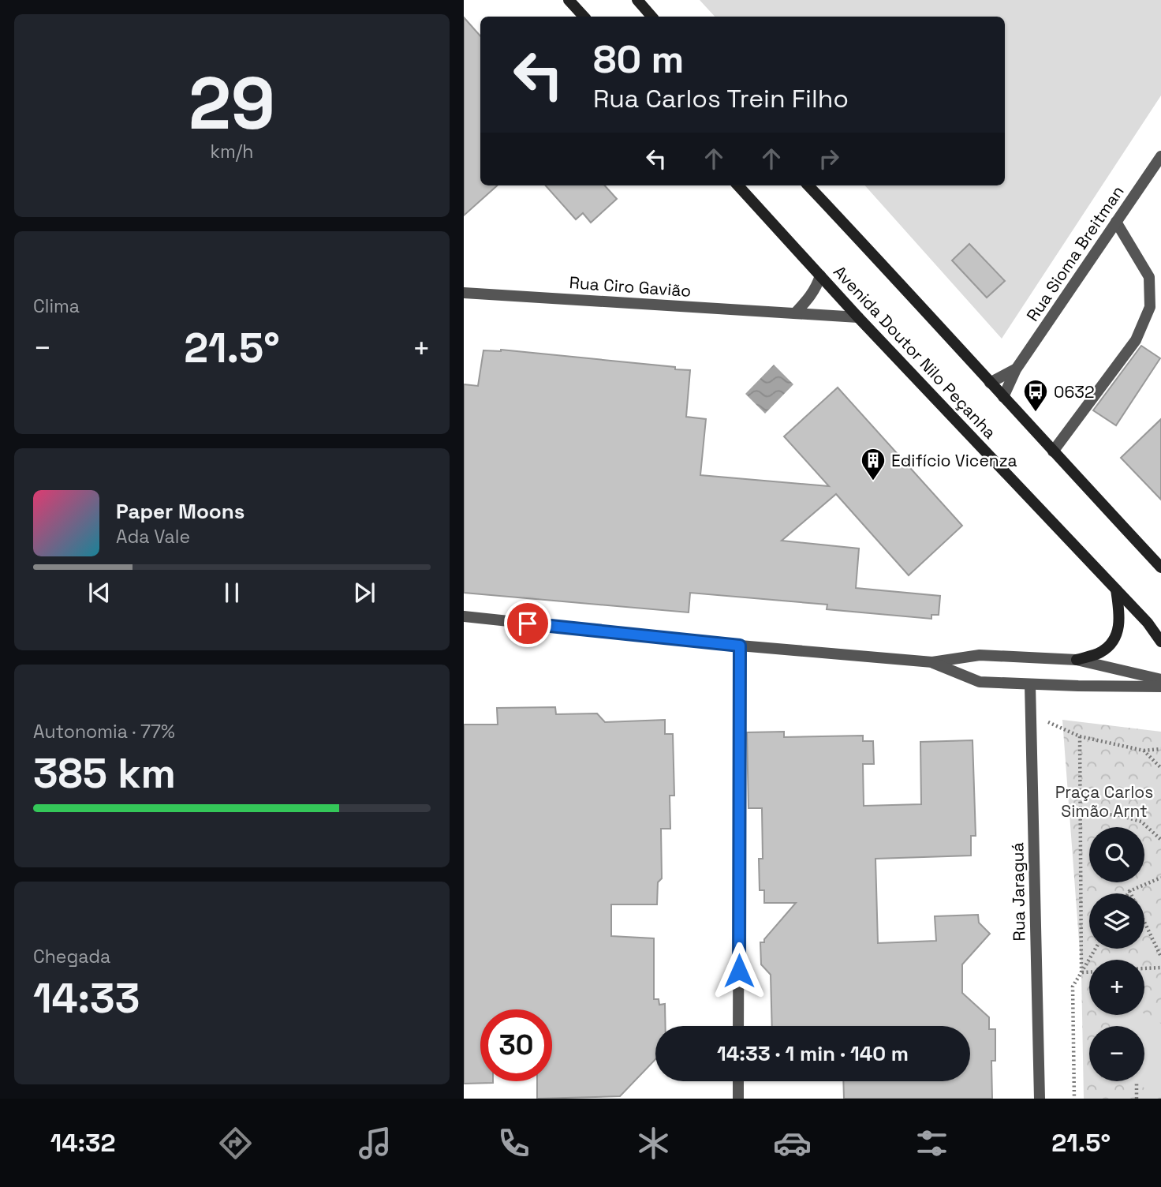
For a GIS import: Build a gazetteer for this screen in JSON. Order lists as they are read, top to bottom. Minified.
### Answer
{"streets":{"main road":["Avenida Doutor Nilo Peçanha"],"street":["Rua Sioma Breitman","Rua Ciro Gavião","Rua Jaraguá"]},"crossings":[["Rua Sioma Breitman","Avenida Doutor Nilo Peçanha"],["Rua Ciro Gavião","Avenida Doutor Nilo Peçanha"]],"parks":["Praça Carlos Simão Arnt"],"places":{"bus stop":["0632"],"building":["Edifício Vicenza"]},"page":{"tile":[["29","km/h"],"Clima",["Autonomia · 77%","385 km"],["Chegada","14:33"]],"turn":["80 m","Rua Carlos Trein Filho"],"heat":["−","21.5°","+"],"song":["Paper Moons","Ada Vale"],"map_buttons":["+","−"],"limit":"30","trip":"14:33 · 1 min · 140 m","tabs":["14:32","21.5°"]}}
